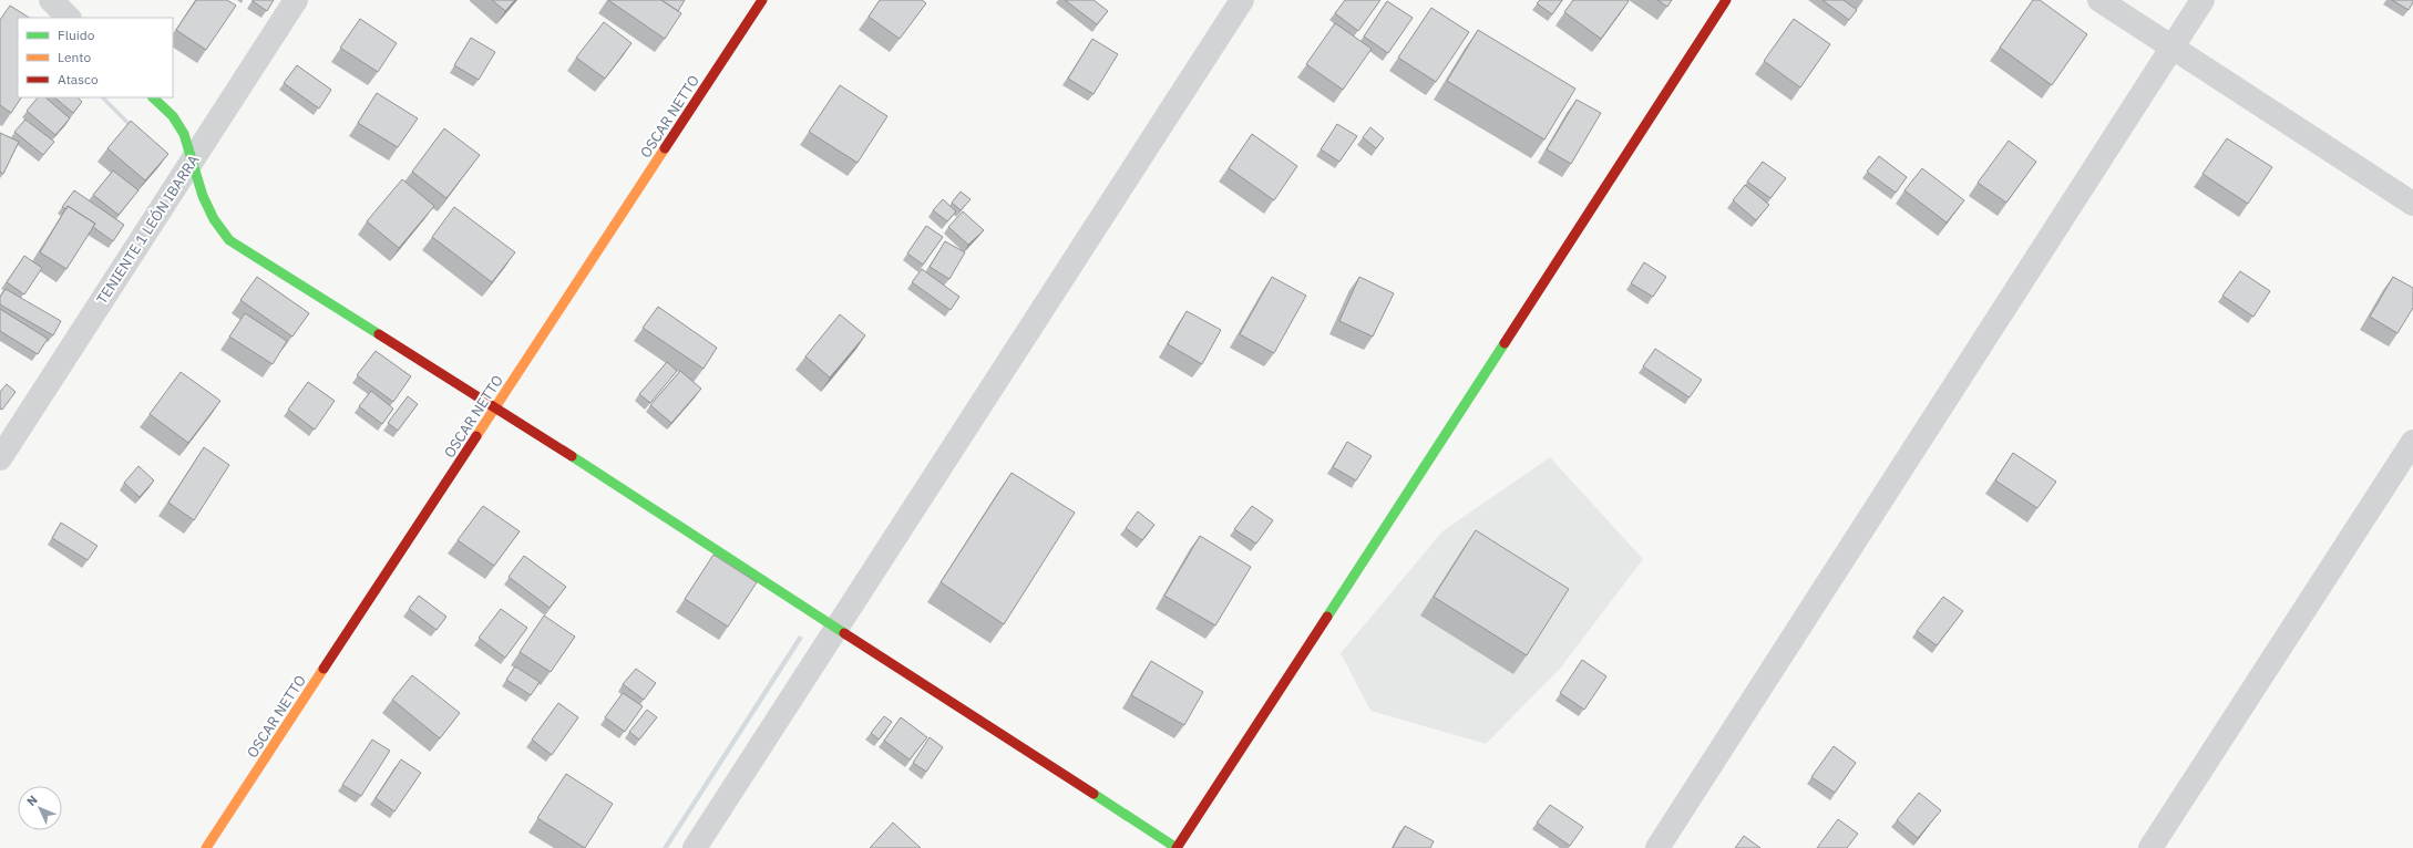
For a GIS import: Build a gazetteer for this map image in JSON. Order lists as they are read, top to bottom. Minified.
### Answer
{"streets":{"street":["OSCAR NETTO","TENIENTE 1 LEÓN IBARRA"]},"legend":["Fluido","Lento","Atasco"],"north":"top left"}
